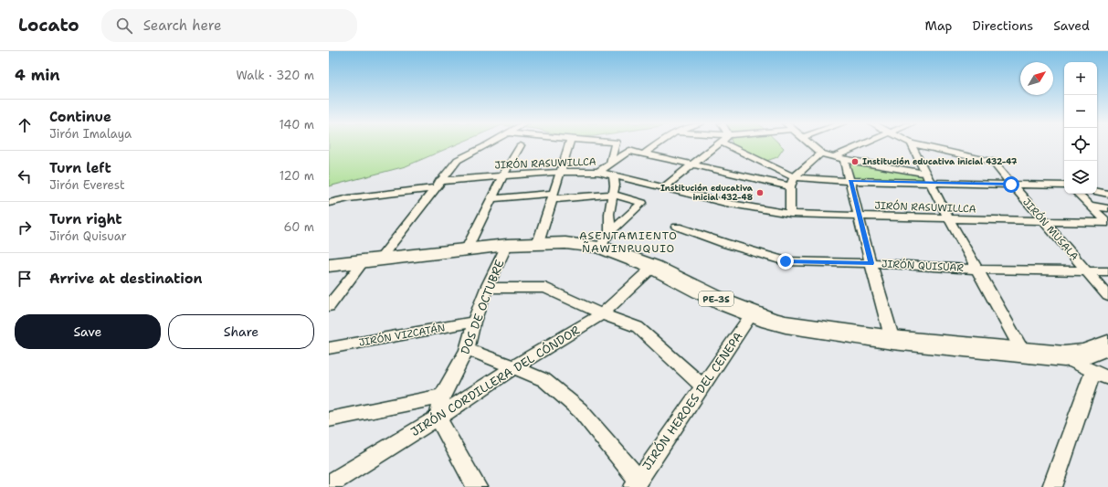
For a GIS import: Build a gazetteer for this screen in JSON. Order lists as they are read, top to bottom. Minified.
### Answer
{"streets":{"highway":["PE-3S"],"street":["JIRÓN RASUWILLCA","JIRÓN MUSALA","JIRÓN QUISUAR","DOS DE OCTUBRE","JIRÓN VIZCATÁN","JIRÓN CORDILLERA DEL CÓNDOR","JIRÓN HEROES DEL CENEPA"]},"crossings":[["JIRÓN RASUWILLCA","JIRÓN MUSALA"],["JIRÓN MUSALA","JIRÓN QUISUAR"],["PE-3S","DOS DE OCTUBRE"],["PE-3S","JIRÓN CORDILLERA DEL CÓNDOR"],["PE-3S","JIRÓN HEROES DEL CENEPA"],["DOS DE OCTUBRE","JIRÓN VIZCATÁN"],["DOS DE OCTUBRE","JIRÓN CORDILLERA DEL CÓNDOR"]],"districts":["ASENTAMIENTO ÑAWINPUQUIO"],"places":["Institución educativa inicial 432-47","Institución educativa inicial 432-48"],"north":"top right","page":{"header":"Locato","search":"Search here","nav":["Map","Directions","Saved"],"heading":["4 min","Walk · 320 m"],"map_buttons":["+","−"],"list":[["Continue","Jirón Imalaya","140 m"],["Turn left","Jirón Everest","120 m"],["Turn right","Jirón Quisuar","60 m"],"Arrive at destination"],"buttons":["Save","Share"]}}
